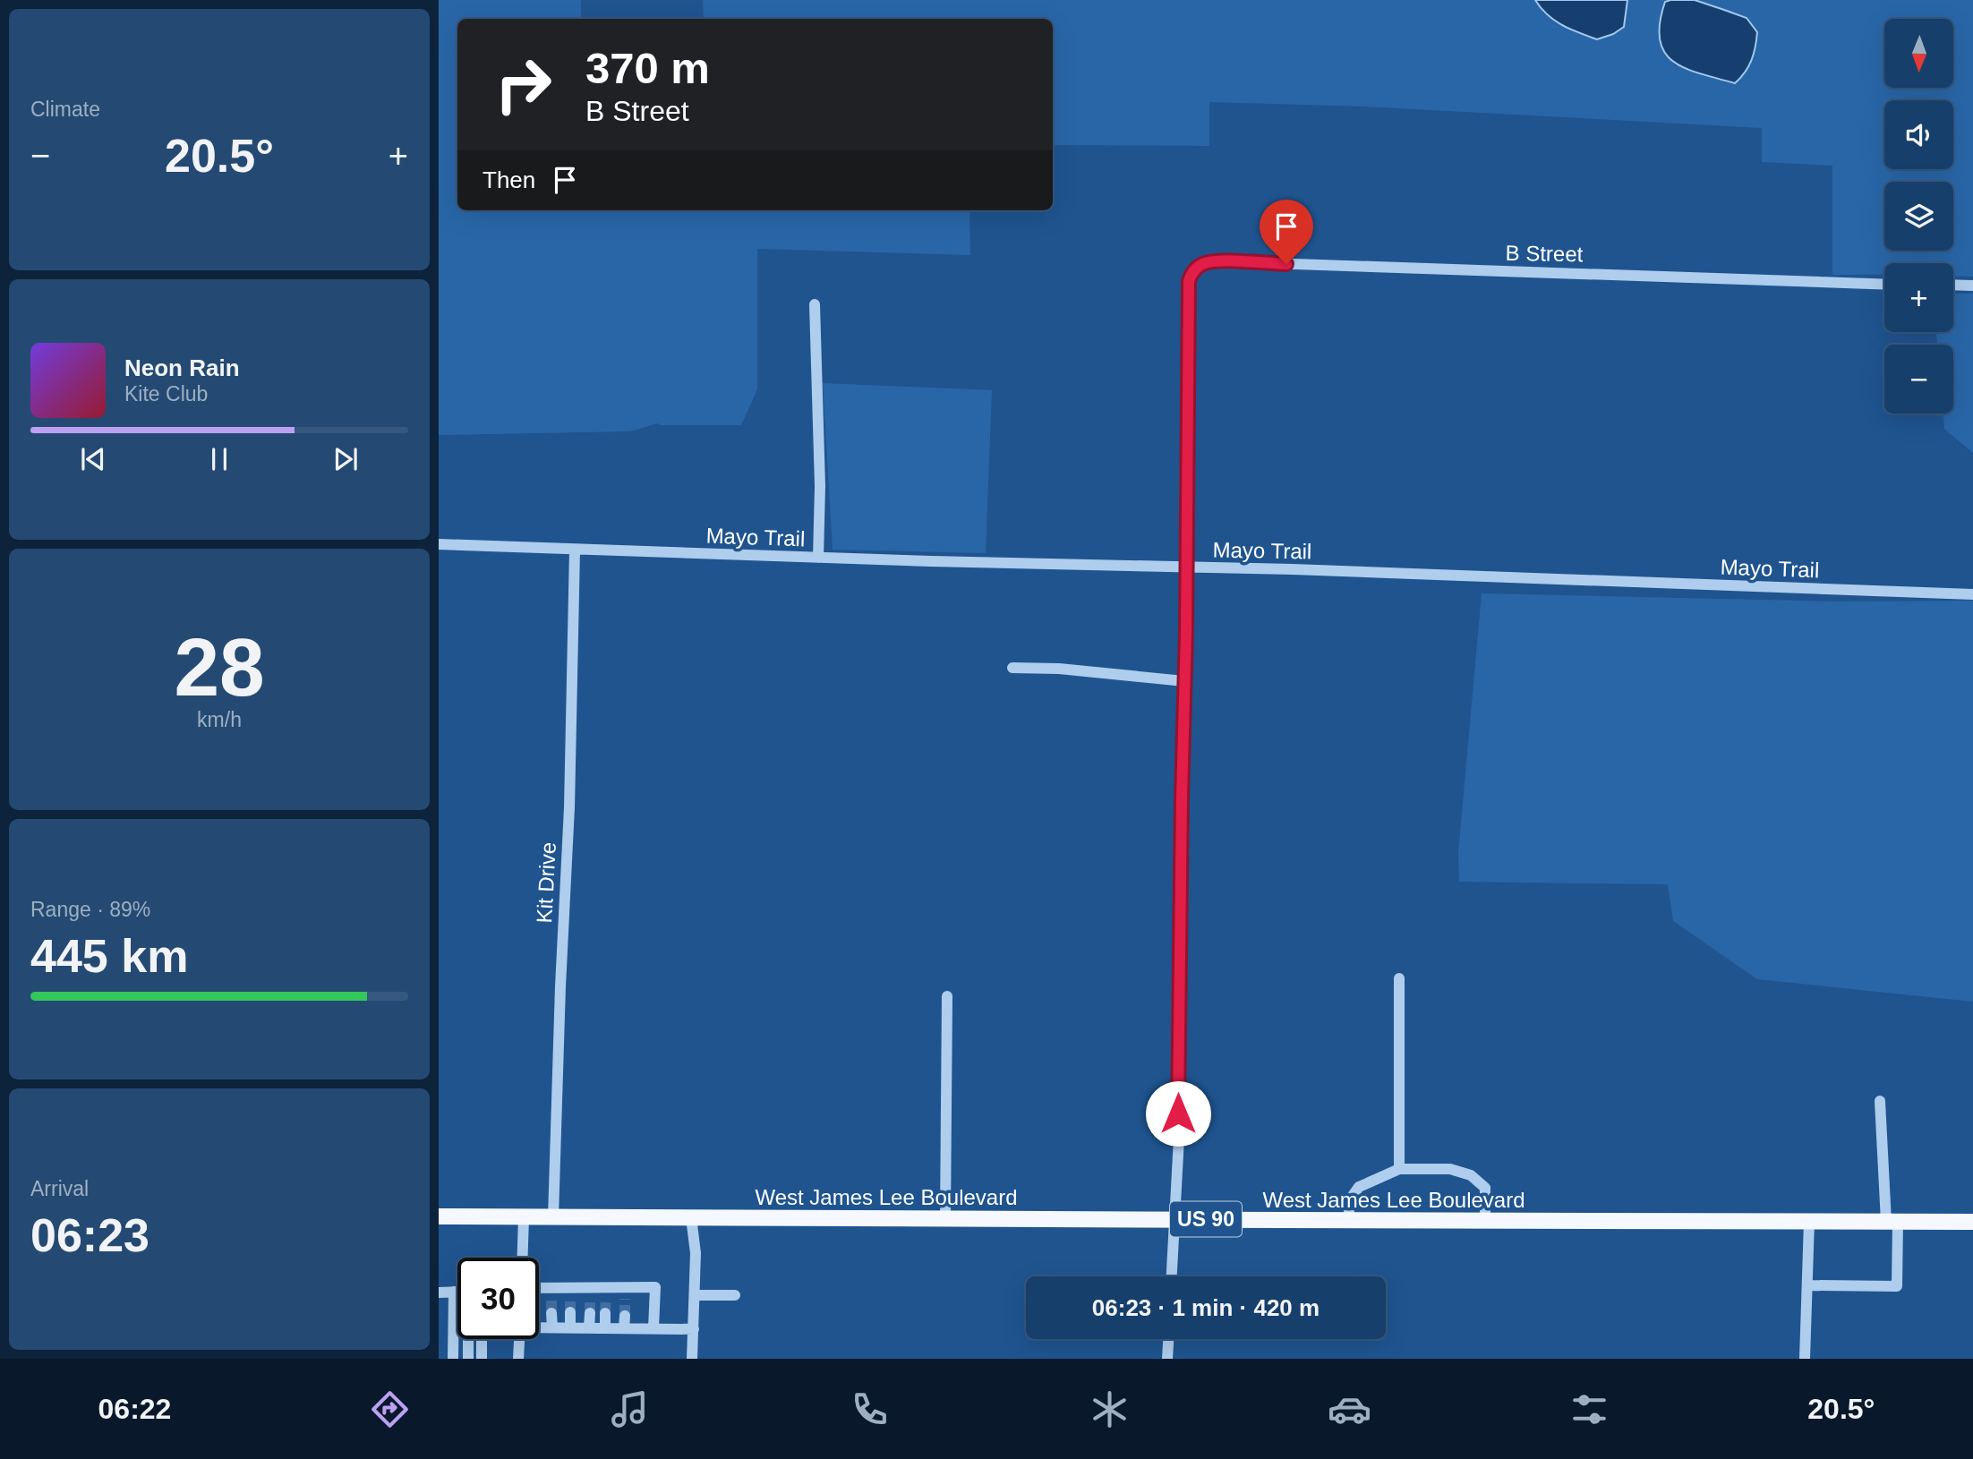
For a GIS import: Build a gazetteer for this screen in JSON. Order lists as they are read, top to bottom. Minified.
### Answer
{"streets":{"main road":["West James Lee Boulevard","US 90"],"street":["B Street","Mayo Trail","Kit Drive"]},"crossings":[["B Street","Mayo Trail"],["Mayo Trail","Kit Drive"],["Kit Drive","West James Lee Boulevard"]],"north":"bottom","page":{"tile":["Climate",["28","km/h"],["Range · 89%","445 km"],["Arrival","06:23"]],"map_buttons":["+","−"],"turn":["370 m","B Street"],"heat":["−","20.5°","+"],"then":"Then","song":["Neon Rain","Kite Club"],"limit":"30","trip":"06:23 · 1 min · 420 m","tabs":["06:22","20.5°"]}}
